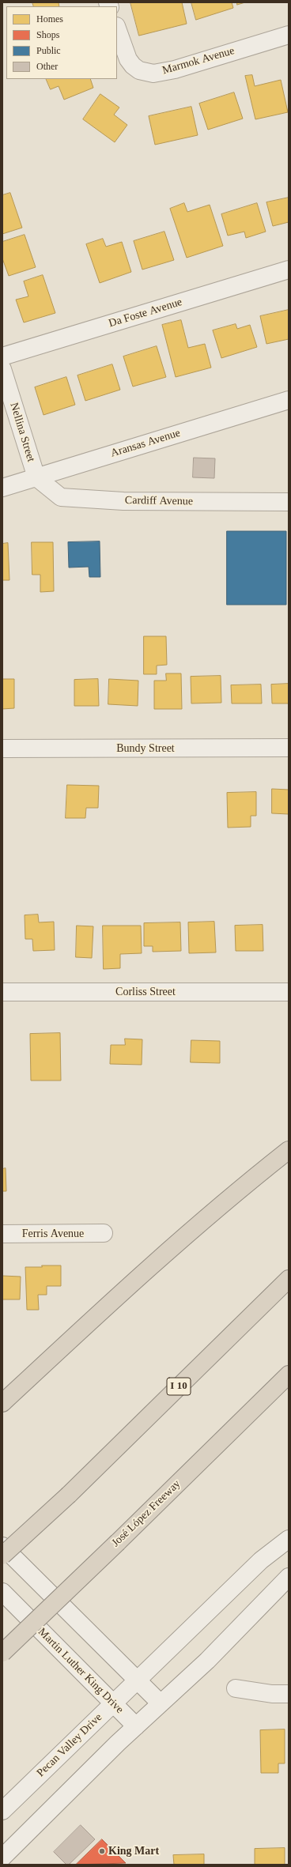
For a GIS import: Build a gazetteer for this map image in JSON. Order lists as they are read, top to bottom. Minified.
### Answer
{"streets":{"highway":["I 10","José López Freeway"],"street":["Marmok Avenue","Da Foste Avenue","Nellina Street","Aransas Avenue","Cardiff Avenue","Bundy Street","Corliss Street","Ferris Avenue","Martin Luther King Drive","Pecan Valley Drive"]},"crossings":[["Nellina Street","Aransas Avenue"],["Nellina Street","Cardiff Avenue"],["Aransas Avenue","Cardiff Avenue"],["Martin Luther King Drive","Pecan Valley Drive"]],"places":["King Mart"],"legend":["Homes","Shops","Public","Other"]}
